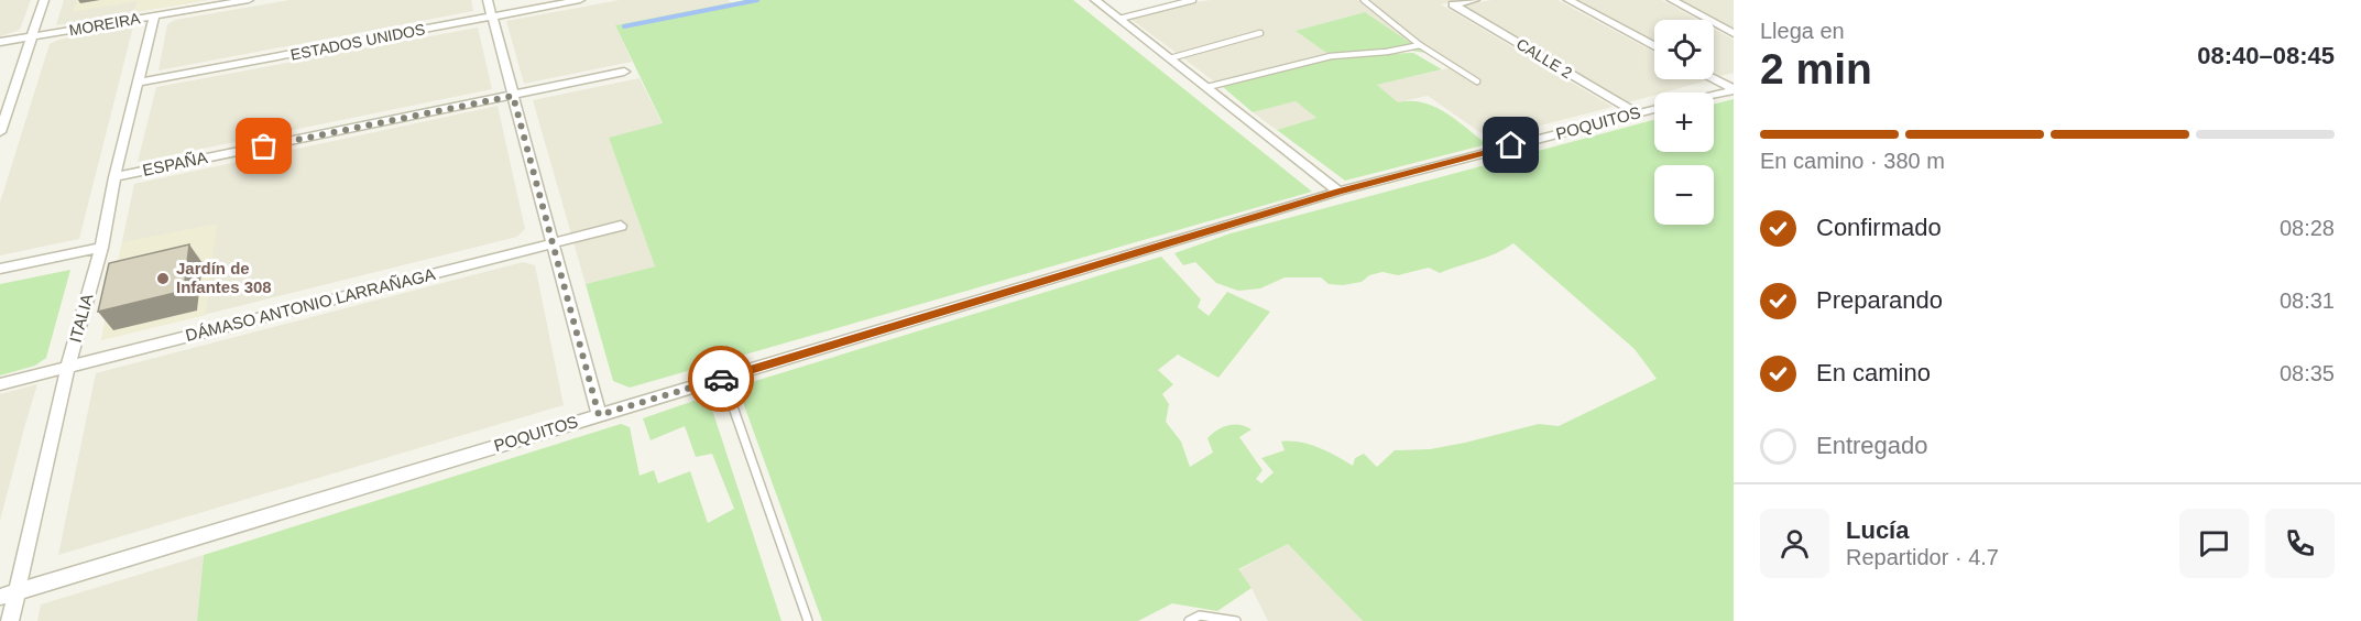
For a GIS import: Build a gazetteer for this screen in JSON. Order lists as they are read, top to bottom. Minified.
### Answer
{"streets":{"street":["MOREIRA","ESTADOS UNIDOS","CALLE 2","POQUITOS","ESPAÑA","DÁMASO ANTONIO LARRAÑAGA","ITALIA"]},"crossings":[["MOREIRA","ITALIA"],["ESTADOS UNIDOS","ITALIA"],["CALLE 2","POQUITOS"],["POQUITOS","ITALIA"],["ESPAÑA","ITALIA"],["DÁMASO ANTONIO LARRAÑAGA","ITALIA"]],"places":["Jardín de Infantes 308"],"page":{"heading":["2 min","Llega en","08:40–08:45"],"panel":["Lucía","Repartidor · 4.7"],"map_buttons":["+","−"],"bar":"En camino · 380 m","list":[["Confirmado","08:28"],["Preparando","08:31"],["En camino","08:35"],"Entregado"]}}
